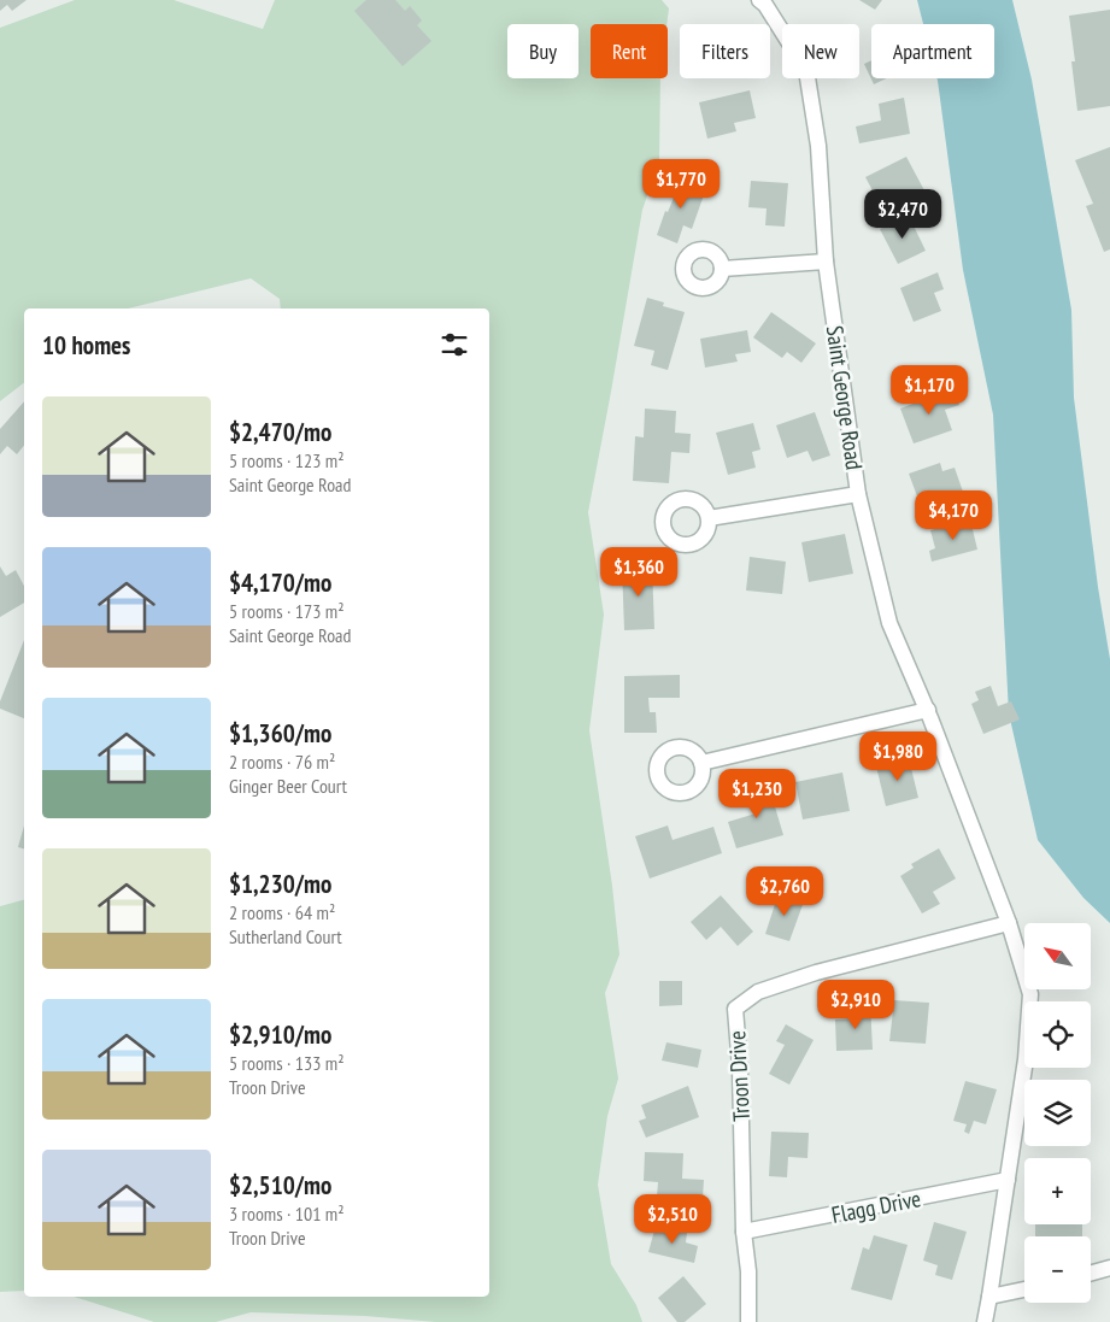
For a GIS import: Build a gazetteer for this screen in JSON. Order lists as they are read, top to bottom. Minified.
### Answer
{"streets":{"street":["Saint George Road","Troon Drive","Flagg Drive"]},"crossings":[["Saint George Road","Troon Drive"],["Saint George Road","Flagg Drive"],["Troon Drive","Flagg Drive"]],"north":"top left","page":{"chip":["Buy","Rent","Filters","New","Apartment"],"price":["$1,770","$2,470","$1,170","$4,170","$1,360","$1,980","$1,230","$2,760","$2,910","$2,510"],"heading":"10 homes","list":[{"name":"$2,470/mo","note":"5 rooms · 123 m² · Saint George Road"},{"name":"$4,170/mo","note":"5 rooms · 173 m² · Saint George Road"},{"name":"$1,360/mo","note":"2 rooms · 76 m² · Ginger Beer Court"},{"name":"$1,230/mo","note":"2 rooms · 64 m² · Sutherland Court"},{"name":"$2,910/mo","note":"5 rooms · 133 m² · Troon Drive"},{"name":"$2,510/mo","note":"3 rooms · 101 m² · Troon Drive"}],"map_buttons":["+","−"]}}
